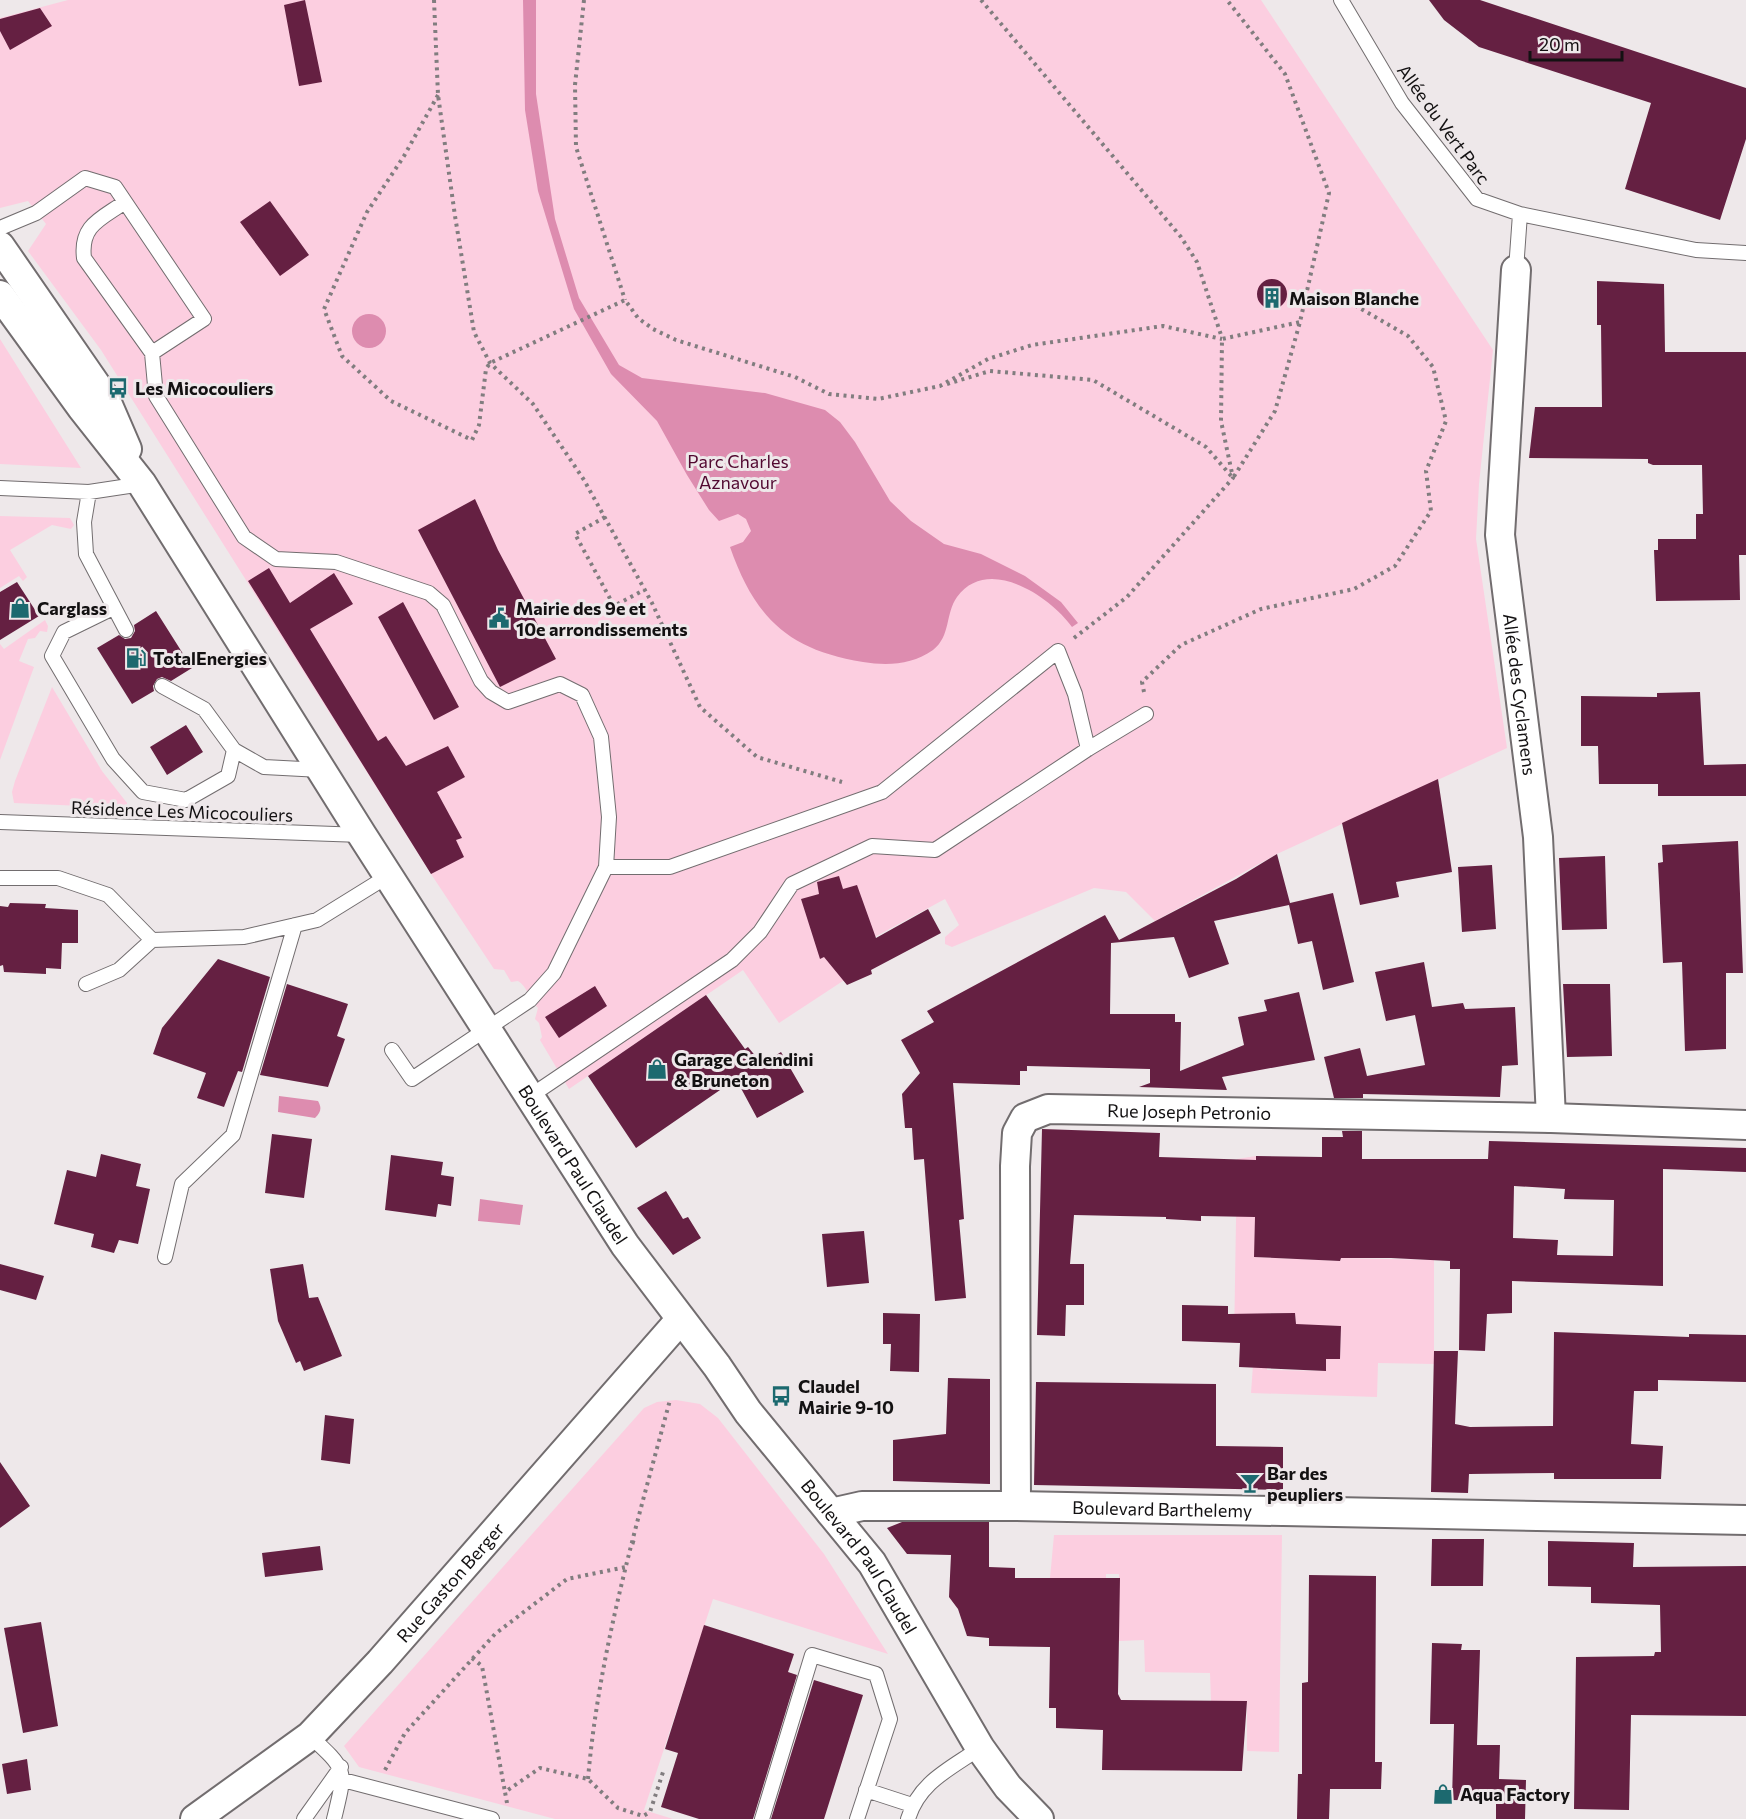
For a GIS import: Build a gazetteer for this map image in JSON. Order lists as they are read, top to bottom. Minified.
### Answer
{"streets":{"street":["Allée des Cyclamens","Rue Joseph Petronio","Boulevard Paul Claudel","Boulevard Barthelemy","Rue Gaston Berger"],"lane":["Allée du Vert Parc","Résidence Les Micocouliers"]},"crossings":[["Allée des Cyclamens","Rue Joseph Petronio"],["Résidence Les Micocouliers","Boulevard Paul Claudel"],["Rue Joseph Petronio","Boulevard Barthelemy"],["Boulevard Paul Claudel","Boulevard Barthelemy"],["Boulevard Paul Claudel","Rue Gaston Berger"]],"parks":["Parc Charles Aznavour"],"places":{"building":["Maison Blanche"],"bus stop":["Les Micocouliers","Claudel Mairie 9-10"],"shop":["Carglass","Garage Calendini & Bruneton","Aqua Factory"],"public building":["Mairie des 9e et 10e arrondissements"],"fuel station":["TotalEnergies"],"bar":["Bar des peupliers"]},"scale_bar":"20 m"}
